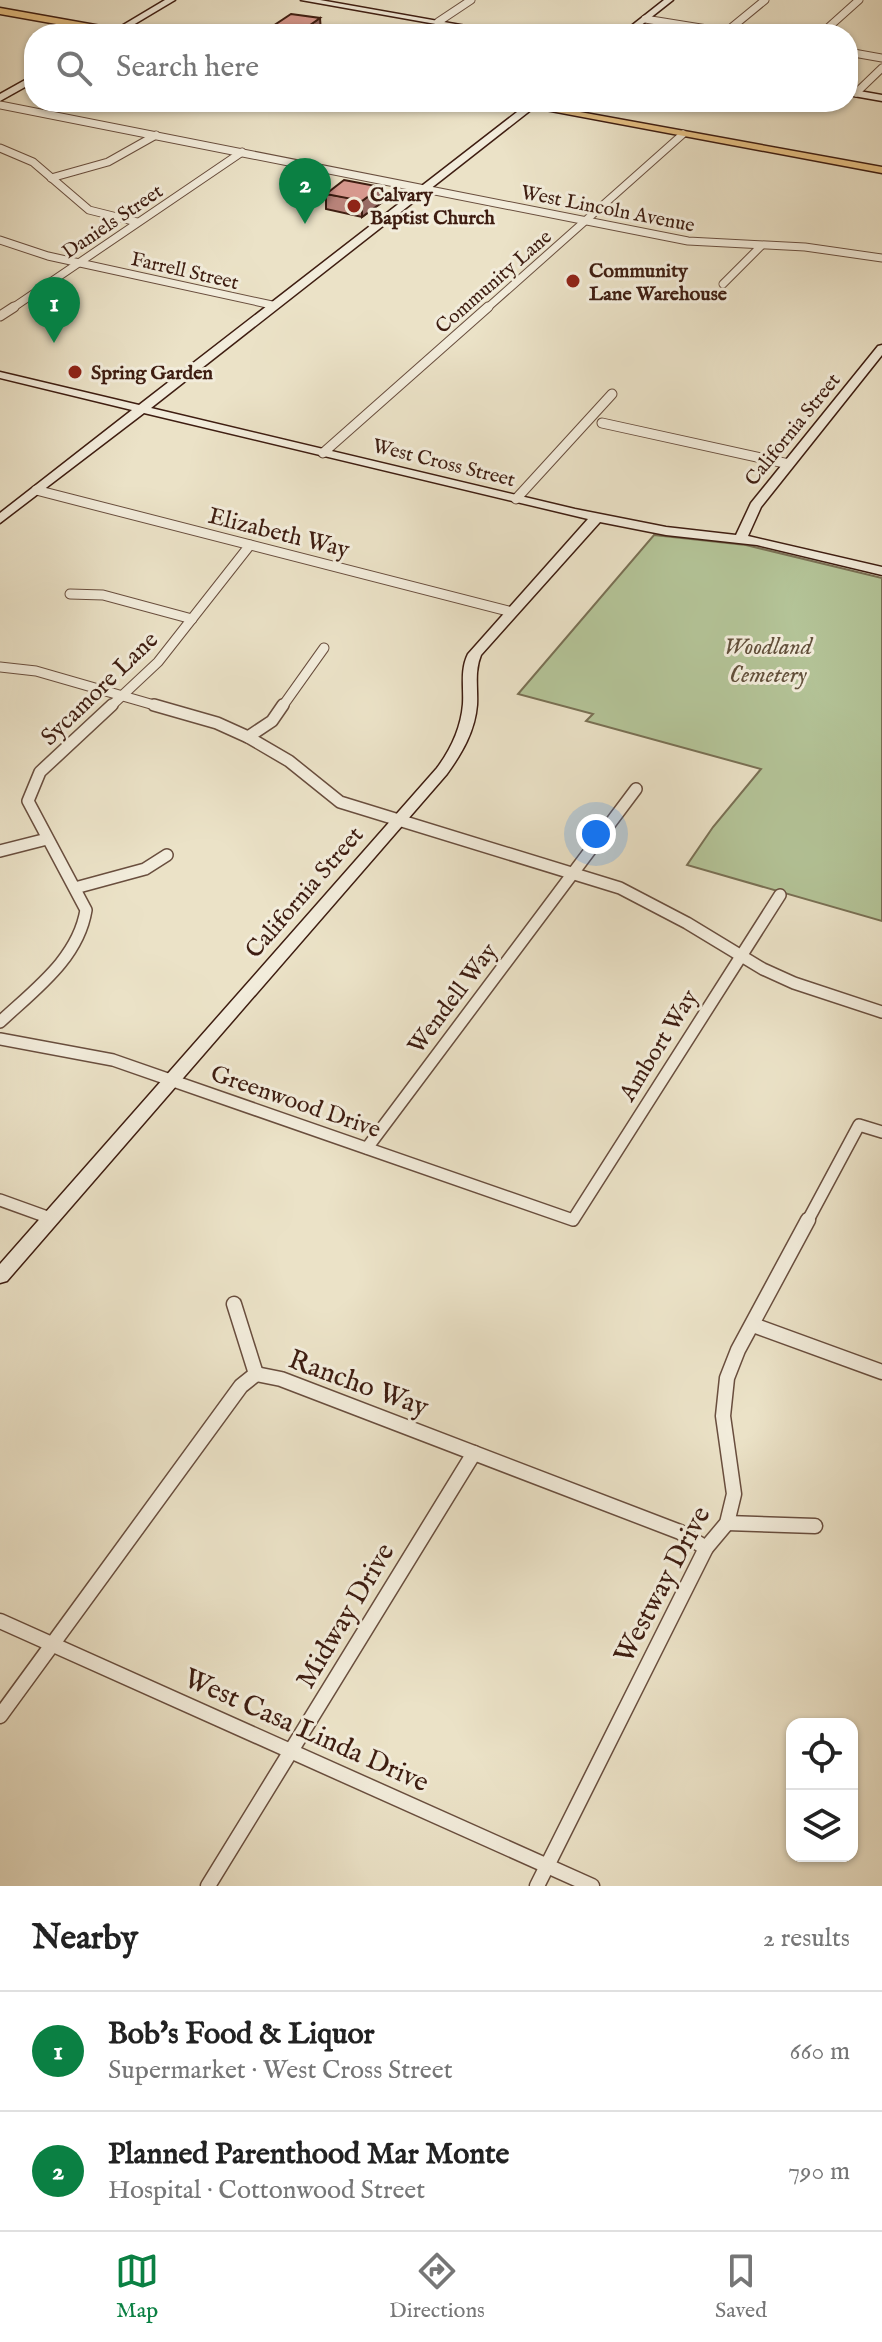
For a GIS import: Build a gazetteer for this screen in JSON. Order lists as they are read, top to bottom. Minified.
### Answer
{"streets":{"street":["West Lincoln Avenue","Daniels Street","Farrell Street","Community Lane","California Street","West Cross Street","Elizabeth Way","Sycamore Lane","Wendell Way","Ambort Way","Greenwood Drive","Rancho Way","Westway Drive","Midway Drive","West Casa Linda Drive"]},"crossings":[["West Lincoln Avenue","Daniels Street"],["West Lincoln Avenue","Community Lane"],["Daniels Street","Farrell Street"],["Community Lane","West Cross Street"],["California Street","West Cross Street"],["California Street","Elizabeth Way"],["California Street","Greenwood Drive"],["Elizabeth Way","Sycamore Lane"],["Wendell Way","Greenwood Drive"],["Ambort Way","Greenwood Drive"],["Rancho Way","Westway Drive"],["Rancho Way","Midway Drive"],["Rancho Way","West Casa Linda Drive"],["Westway Drive","West Casa Linda Drive"],["Midway Drive","West Casa Linda Drive"]],"parks":["Woodland Cemetery"],"places":["Calvary Baptist Church","Community Lane Warehouse","Spring Garden"],"page":{"search":"Search here","pins":["2","1"],"heading":["Nearby","2 results"],"list":[{"mark":"1","name":"Bob's Food & Liquor","note":"Supermarket · West Cross Street","value":"660 m"},{"mark":"2","name":"Planned Parenthood Mar Monte","note":"Hospital · Cottonwood Street","value":"790 m"}],"nav":["Map","Directions","Saved"]}}
